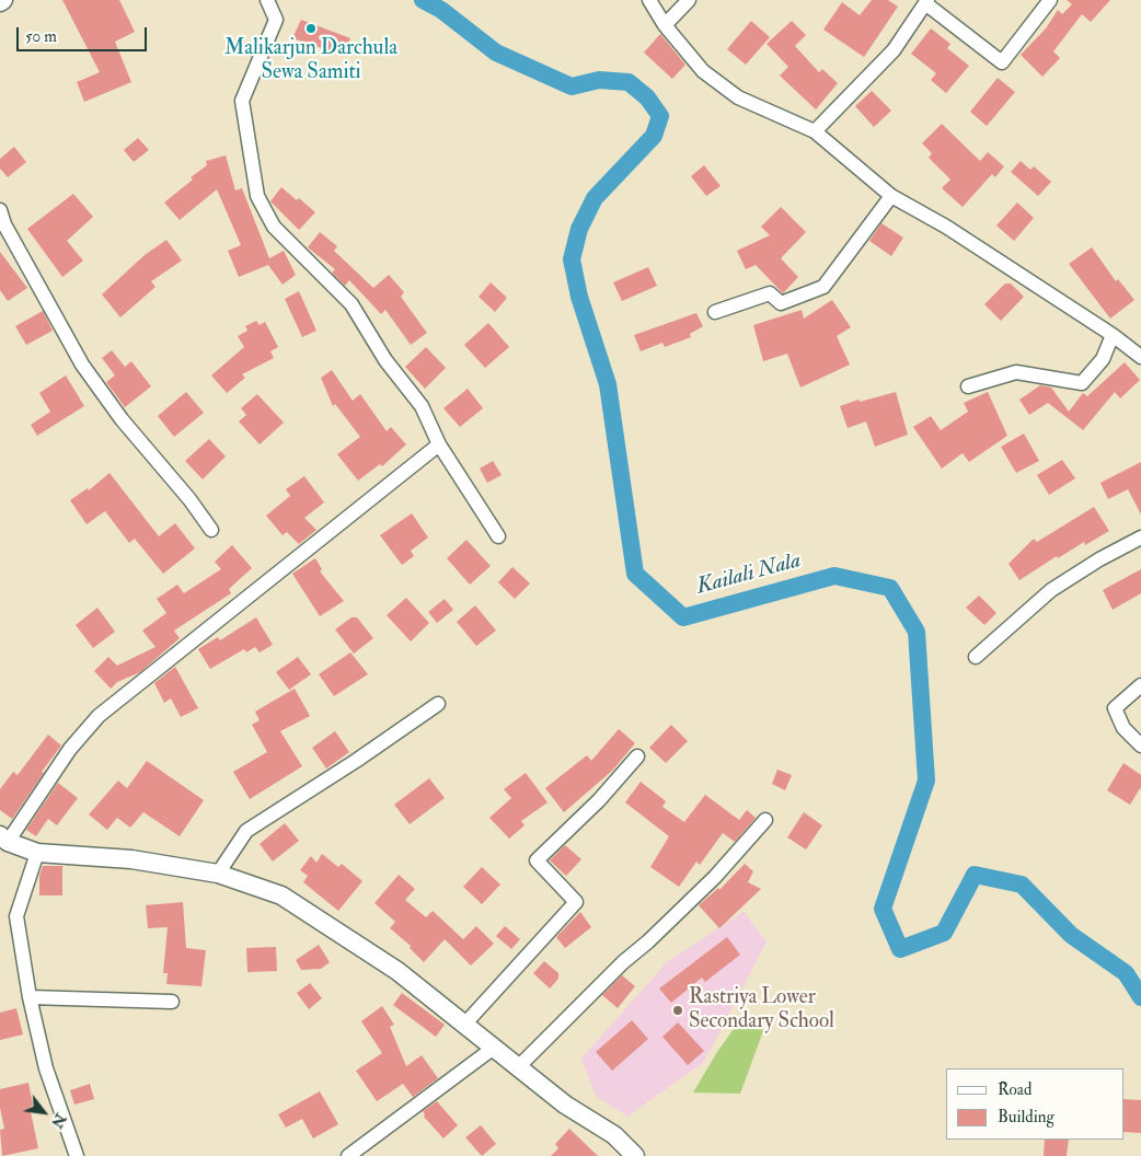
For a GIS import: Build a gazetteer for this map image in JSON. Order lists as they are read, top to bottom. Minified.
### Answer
{"water":["Kailali Nala"],"places":["Malikarjun Darchula Sewa Samiti","Rastriya Lower Secondary School"],"legend":["Road","Building"],"scale_bar":"50 m","north":"bottom right"}
